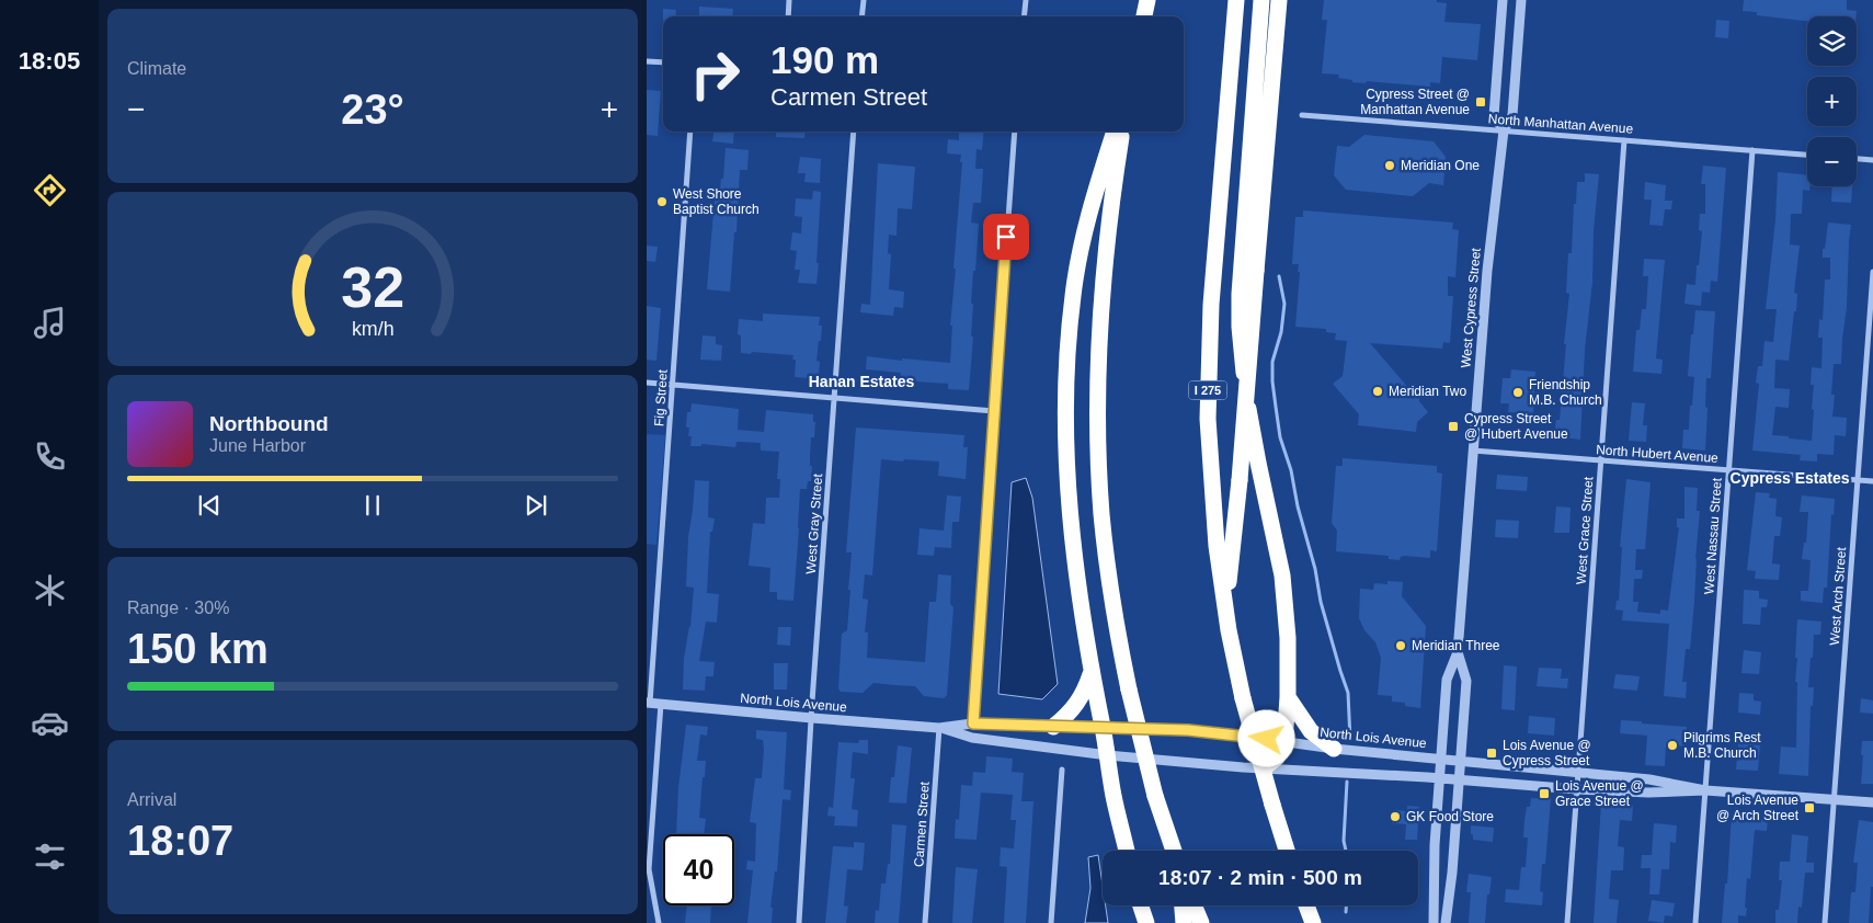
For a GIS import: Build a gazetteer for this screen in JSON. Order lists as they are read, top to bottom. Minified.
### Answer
{"streets":{"highway":["I 275"],"street":["North Manhattan Avenue","West Cypress Street","Fig Street","North Hubert Avenue","West Gray Street","West Grace Street","West Nassau Street","West Arch Street","North Lois Avenue","Carmen Street"]},"crossings":[["North Manhattan Avenue","West Cypress Street"],["North Manhattan Avenue","West Grace Street"],["North Manhattan Avenue","West Nassau Street"],["West Cypress Street","North Hubert Avenue"],["West Cypress Street","North Lois Avenue"],["Fig Street","North Lois Avenue"],["North Hubert Avenue","West Grace Street"],["North Hubert Avenue","West Nassau Street"],["North Hubert Avenue","West Arch Street"],["West Gray Street","North Lois Avenue"],["West Grace Street","North Lois Avenue"],["West Nassau Street","North Lois Avenue"],["West Arch Street","North Lois Avenue"],["North Lois Avenue","Carmen Street"]],"districts":["Hanan Estates","Cypress Estates"],"places":{"transit":["Cypress Street @ Manhattan Avenue","Cypress Street @ Hubert Avenue","Lois Avenue @ Cypress Street","Lois Avenue @ Grace Street","Lois Avenue @ Arch Street"],"other":["Meridian One","West Shore Baptist Church","Meridian Two","Friendship M.B. Church","Meridian Three","Pilgrims Rest M.B. Church","GK Food Store"]},"page":{"tabs":"18:05","tile":["Climate",["Range · 30%","150 km"],["Arrival","18:07"]],"map_buttons":["+","−"],"turn":["190 m","Carmen Street"],"heat":["−","23°","+"],"song":["Northbound","June Harbor"],"limit":"40","trip":"18:07 · 2 min · 500 m","gauge":["32","km/h"]}}
